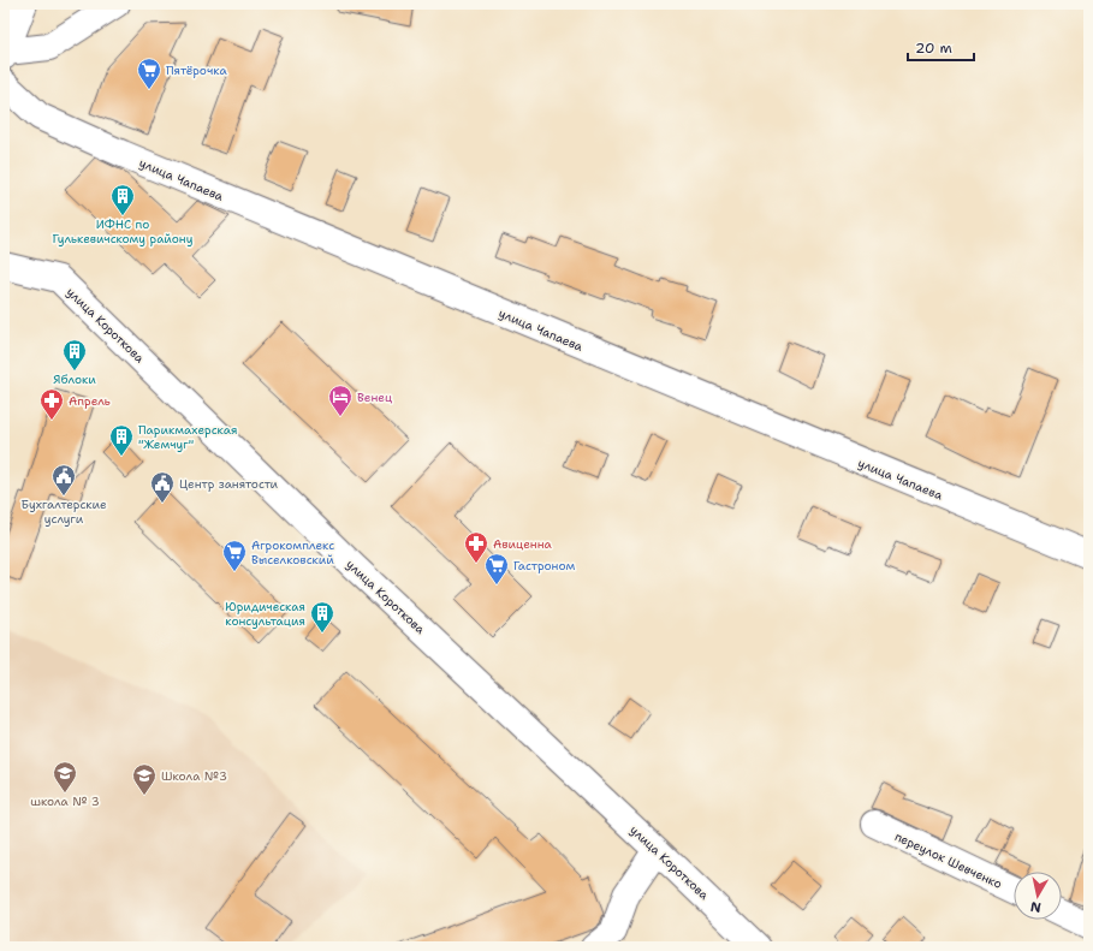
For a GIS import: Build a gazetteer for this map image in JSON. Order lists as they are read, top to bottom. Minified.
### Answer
{"streets":{"street":["улица Чапаева","улица Короткова","переулок Шевченко"]},"places":{"supermarket":["Пятёрочка","Агрокомплекс Выселковский","Гастроном"],"building":["ИФНС по Гулькевичскому району","Яблоки","Парикмахерская \"Жемчуг\"","Юридическая консультация"],"hotel":["Венец"],"pharmacy":["Апрель","Авиценна"],"public building":["Бухгалтерские услуги","Центр занятости"],"school or university":["школа № 3","Школа №3"]},"scale_bar":"20 m","north":"bottom"}
